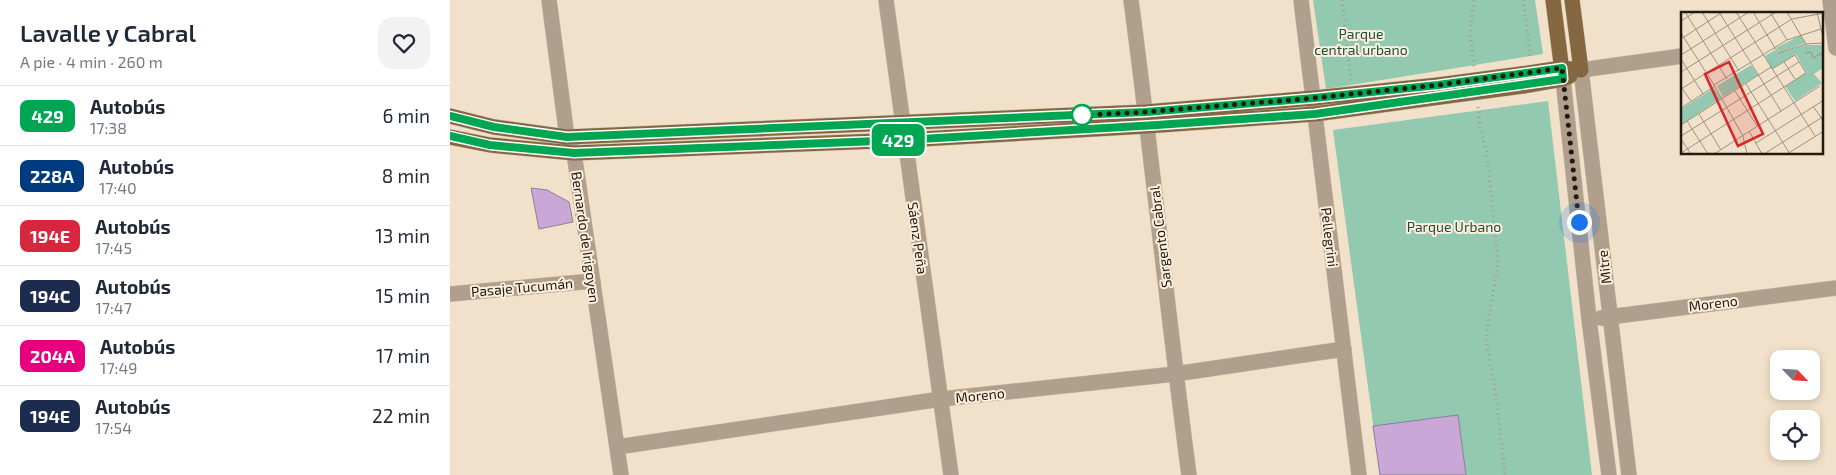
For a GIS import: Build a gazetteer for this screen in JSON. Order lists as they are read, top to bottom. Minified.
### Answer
{"streets":{"main road":["Mitre"],"street":["Bernardo de Irigoyen","Sargento Cabral","Pellegrini","Sáenz Peña","Pasaje Tucumán","Moreno"]},"crossings":[["Bernardo de Irigoyen","Pasaje Tucumán"],["Bernardo de Irigoyen","Moreno"],["Sargento Cabral","Moreno"],["Pellegrini","Moreno"],["Sáenz Peña","Moreno"],["Mitre","Moreno"]],"parks":["Parque central urbano","Parque Urbano"],"lines":["bus line 429"],"north":"bottom right","page":{"heading":["Lavalle y Cabral","A pie · 4 min · 260 m"],"on_map":"429","list":[{"mark":"429","name":"Autobús","note":"17:38","value":"6 min"},{"mark":"228A","name":"Autobús","note":"17:40","value":"8 min"},{"mark":"194E","name":"Autobús","note":"17:45","value":"13 min"},{"mark":"194C","name":"Autobús","note":"17:47","value":"15 min"},{"mark":"204A","name":"Autobús","note":"17:49","value":"17 min"},{"mark":"194E","name":"Autobús","note":"17:54","value":"22 min"}]}}
